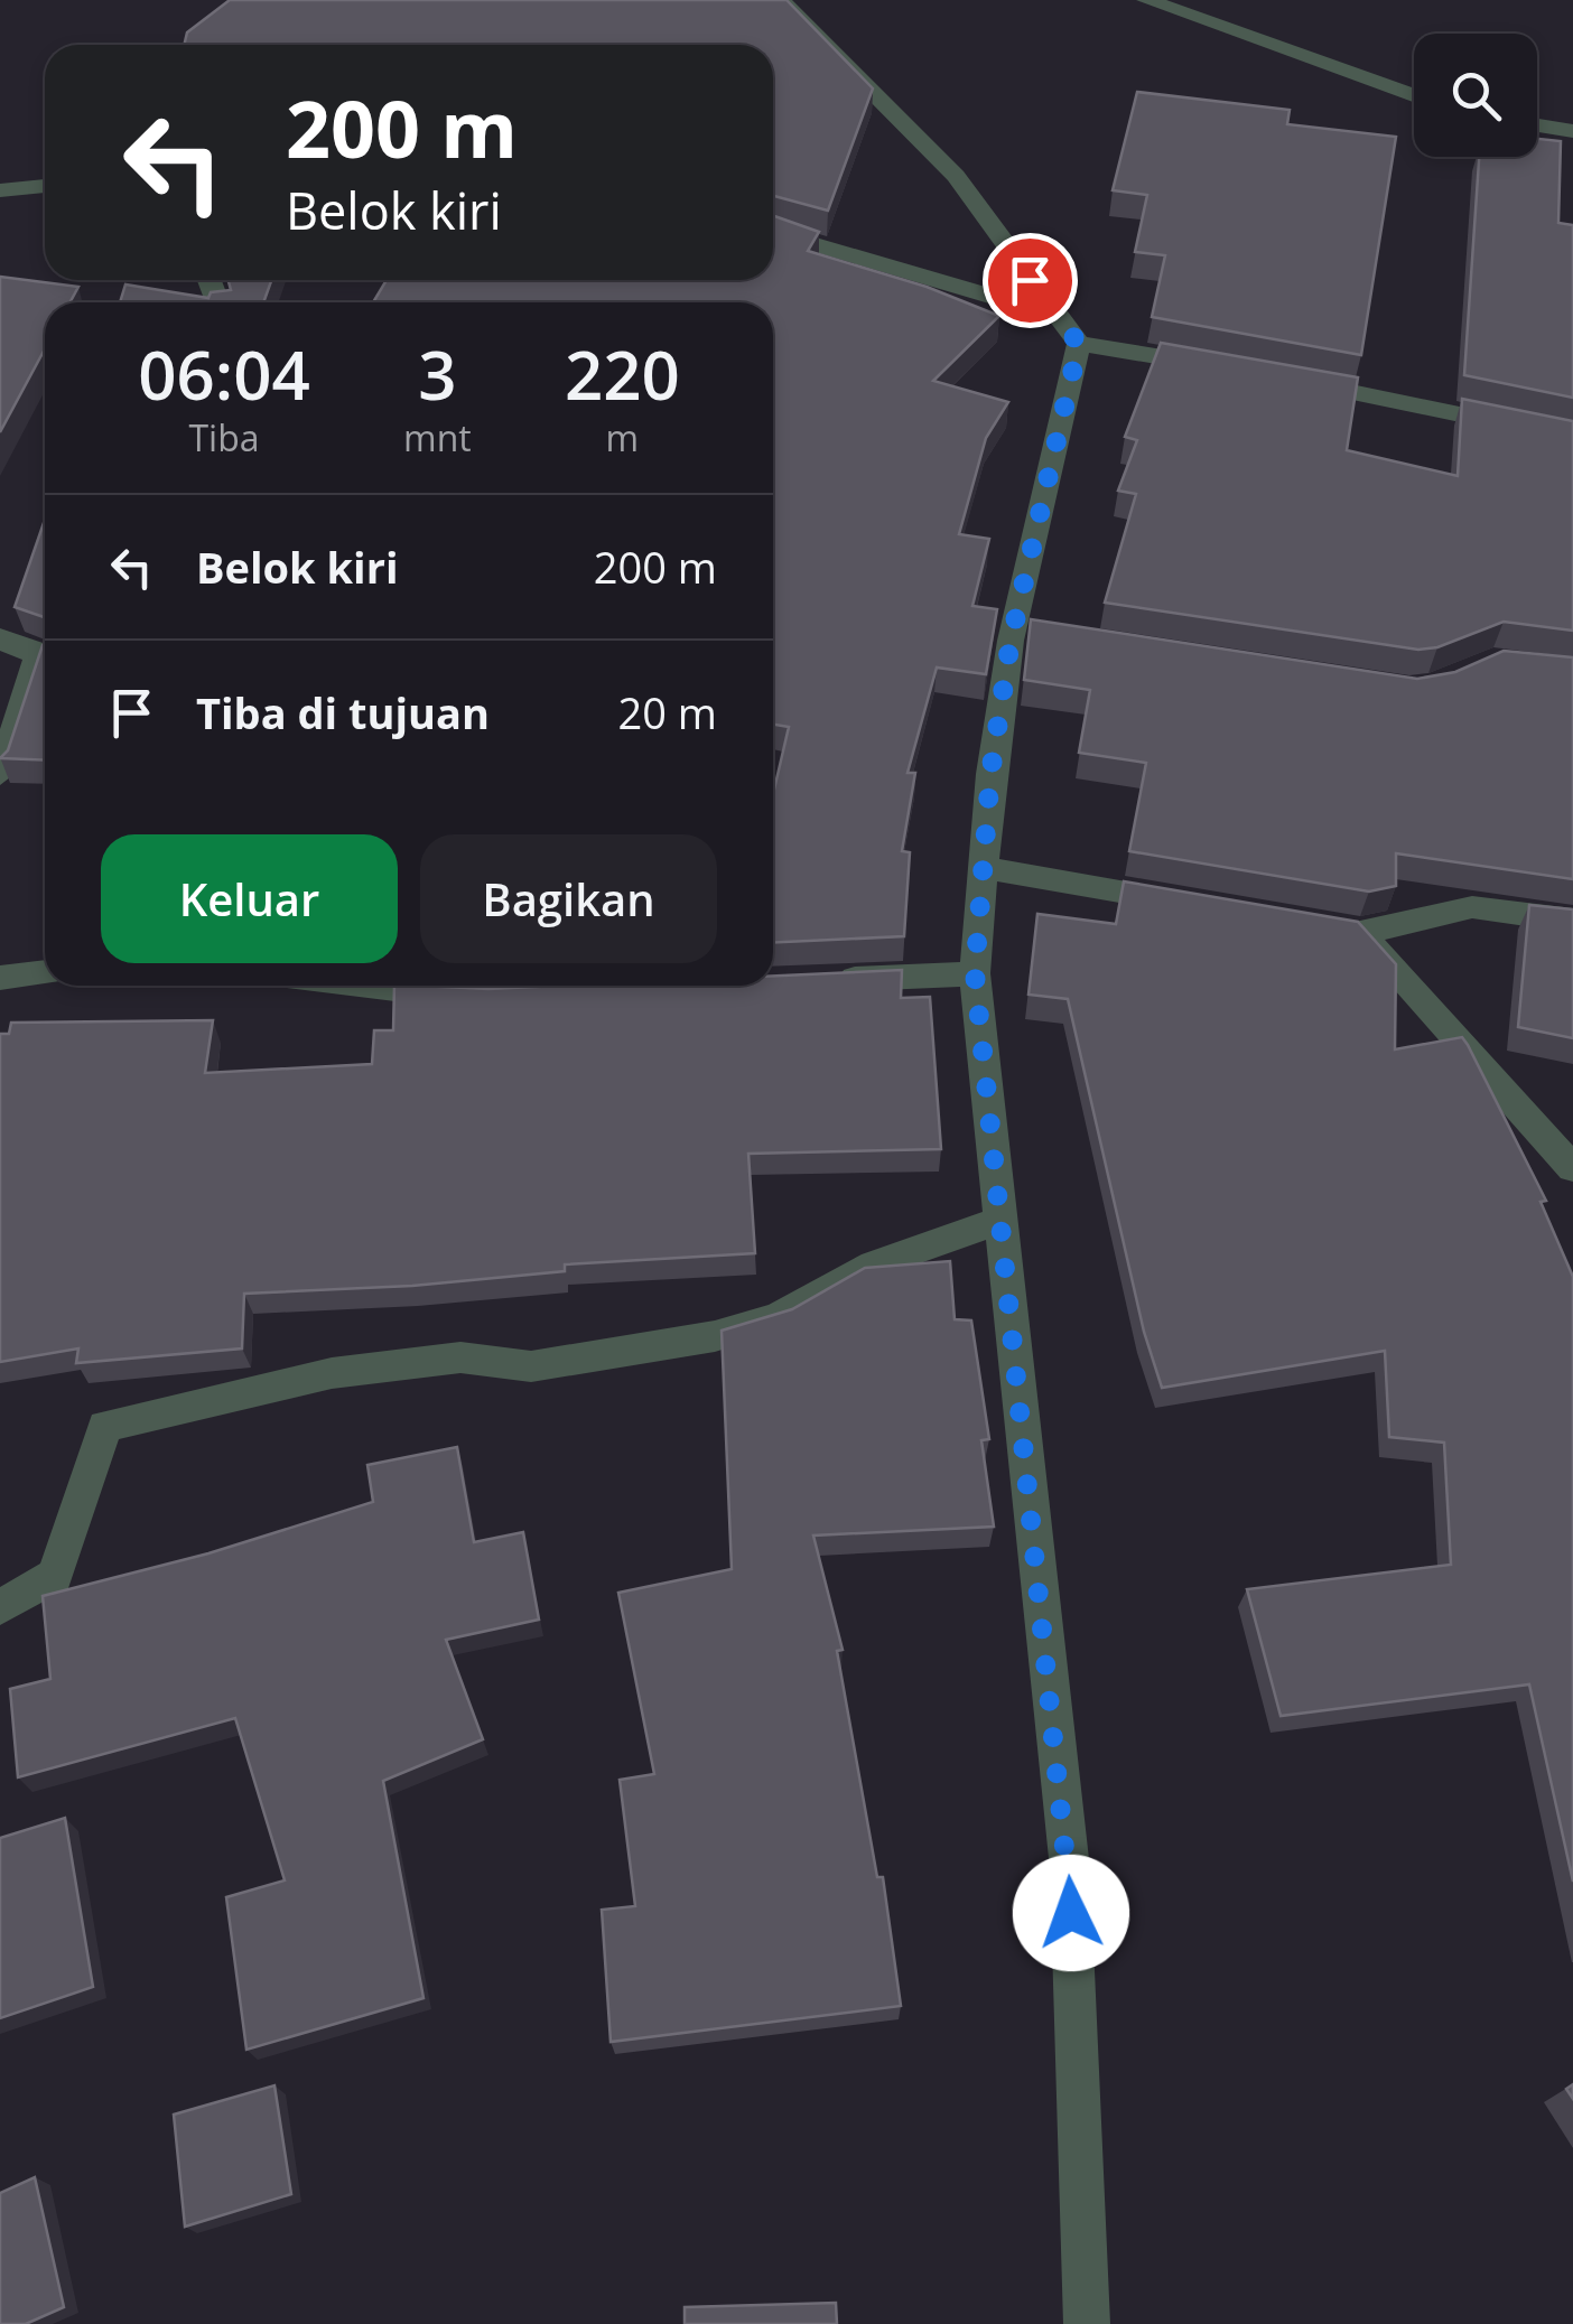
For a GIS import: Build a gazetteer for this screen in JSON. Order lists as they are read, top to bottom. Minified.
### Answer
{"page":{"turn":["200 m","Belok kiri"],"eta":["06:04","Tiba","3","mnt","220","m"],"list":[{"name":"Belok kiri","value":"200 m"},{"name":"Tiba di tujuan","value":"20 m"}],"buttons":["Keluar","Bagikan"]}}
